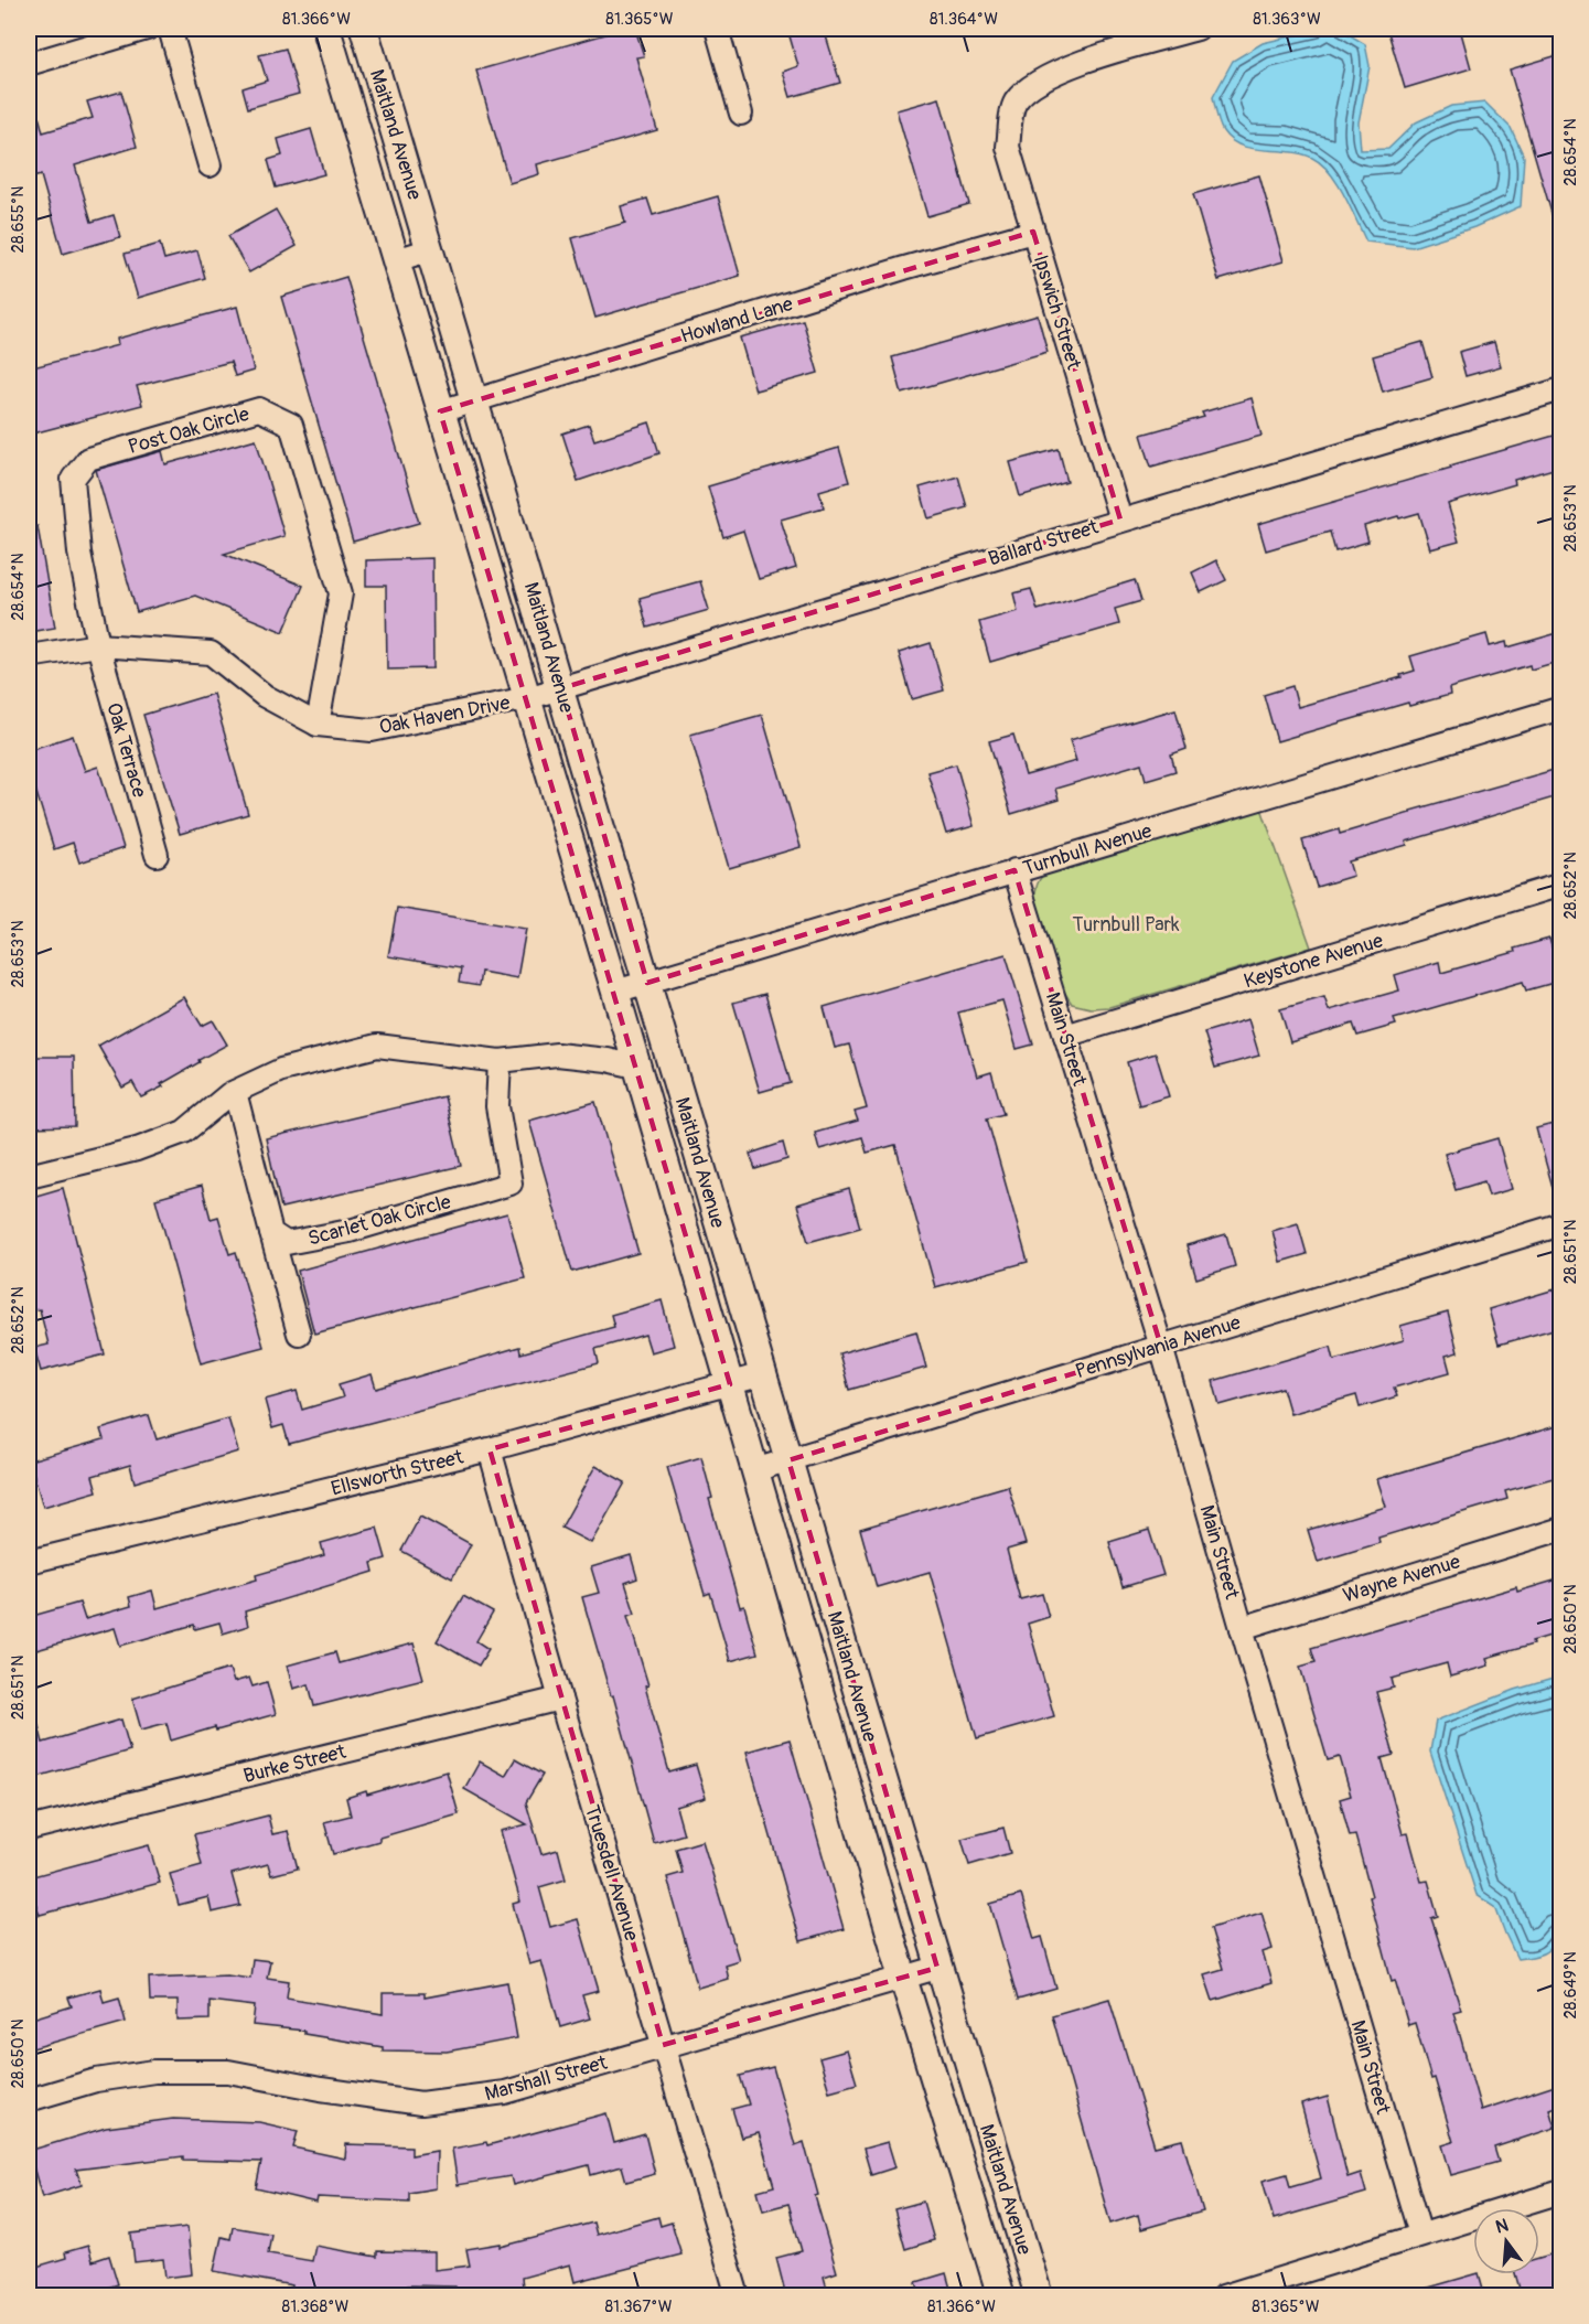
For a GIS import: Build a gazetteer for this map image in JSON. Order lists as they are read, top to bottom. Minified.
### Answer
{"streets":{"main road":["Maitland Avenue"],"street":["Ipswich Street","Howland Lane","Post Oak Circle","Ballard Street","Oak Haven Drive","Oak Terrace","Turnbull Avenue","Keystone Avenue","Main Street","Scarlet Oak Circle","Pennsylvania Avenue","Ellsworth Street","Wayne Avenue","Burke Street","Truesdell Avenue","Marshall Street"]},"crossings":[["Maitland Avenue","Howland Lane"],["Maitland Avenue","Ballard Street"],["Maitland Avenue","Oak Haven Drive"],["Maitland Avenue","Turnbull Avenue"],["Maitland Avenue","Pennsylvania Avenue"],["Maitland Avenue","Ellsworth Street"],["Maitland Avenue","Marshall Street"],["Ipswich Street","Howland Lane"],["Ipswich Street","Ballard Street"],["Post Oak Circle","Oak Haven Drive"],["Post Oak Circle","Oak Terrace"],["Ballard Street","Oak Haven Drive"],["Oak Haven Drive","Oak Terrace"],["Turnbull Avenue","Main Street"],["Keystone Avenue","Main Street"],["Main Street","Pennsylvania Avenue"],["Main Street","Wayne Avenue"],["Ellsworth Street","Truesdell Avenue"],["Burke Street","Truesdell Avenue"],["Truesdell Avenue","Marshall Street"]],"parks":["Turnbull Park"],"north":"top","coordinates":["81.366°W","81.365°W","81.364°W","81.363°W","28.654°N","28.655°N","28.653°N","28.652°N","28.651°N","28.650°N","28.649°N","81.368°W","81.367°W"]}
